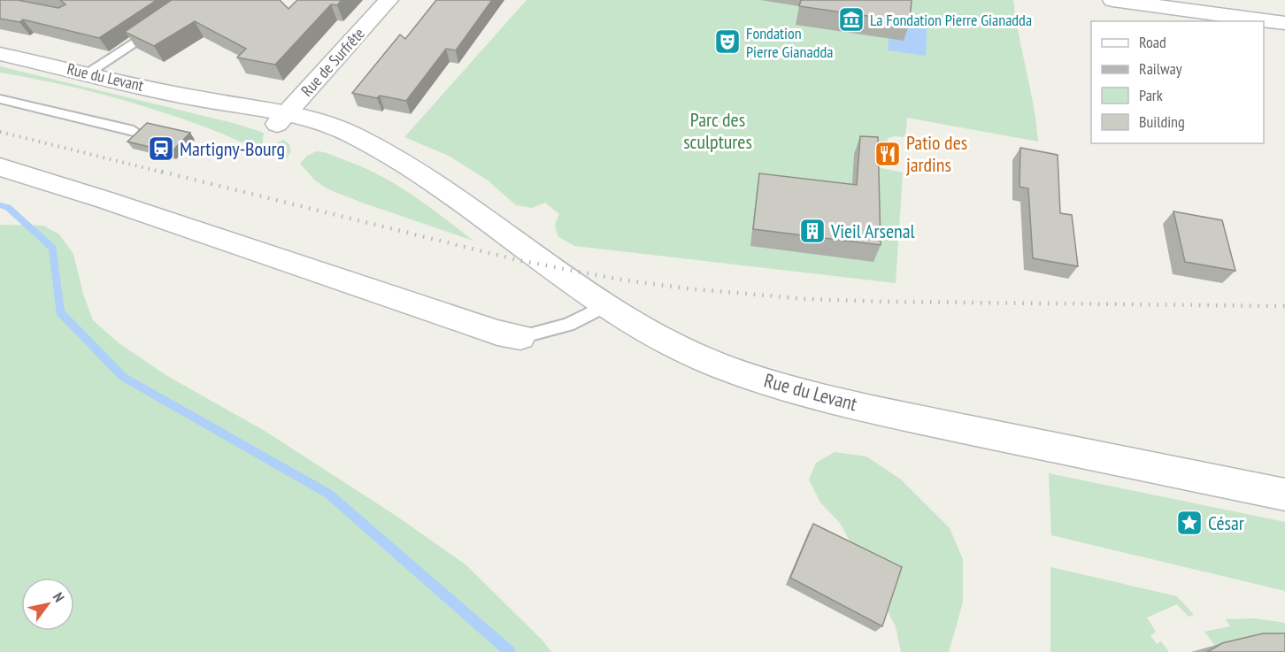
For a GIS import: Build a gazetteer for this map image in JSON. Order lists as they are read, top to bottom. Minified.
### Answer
{"streets":{"street":["Rue de Surfrête","Rue du Levant"]},"crossings":[["Rue de Surfrête","Rue du Levant"]],"parks":["Parc des sculptures"],"places":{"museum":["La Fondation Pierre Gianadda"],"theatre":["Fondation Pierre Gianadda"],"station":["Martigny-Bourg"],"restaurant":["Patio des jardins"],"building":["Vieil Arsenal"],"place":["César"]},"legend":["Road","Railway","Park","Building"],"north":"top right"}
